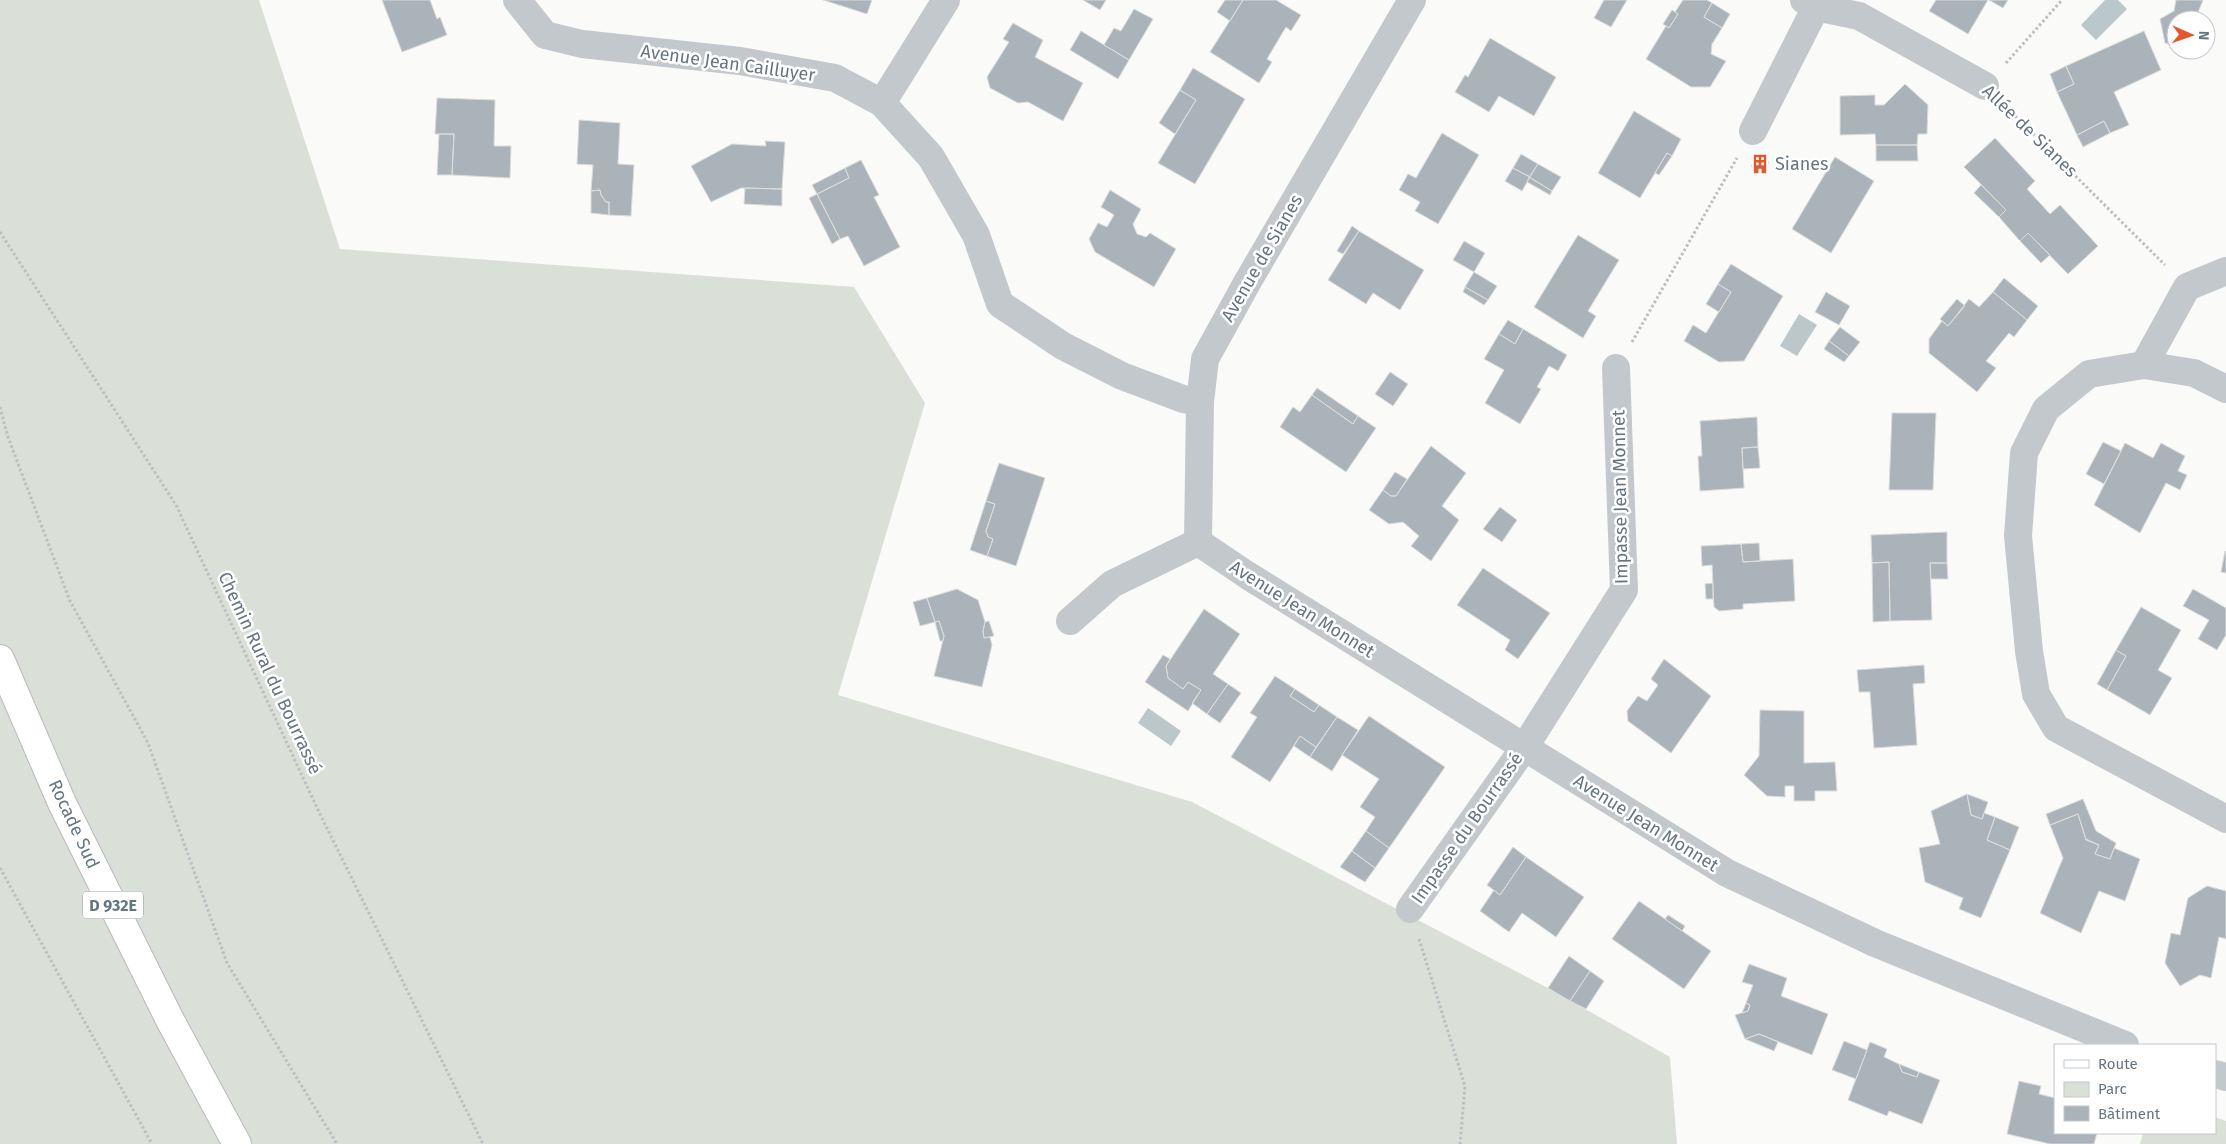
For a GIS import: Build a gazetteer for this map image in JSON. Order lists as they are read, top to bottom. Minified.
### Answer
{"streets":{"main road":["Rocade Sud","D 932E"],"street":["Avenue Jean Cailluyer","Allée de Sianes","Avenue de Sianes","Impasse Jean Monnet","Avenue Jean Monnet","Impasse du Bourrassé"],"path":["Chemin Rural du Bourrassé"]},"crossings":[["Avenue Jean Cailluyer","Avenue de Sianes"],["Avenue de Sianes","Avenue Jean Monnet"],["Impasse Jean Monnet","Avenue Jean Monnet"],["Impasse Jean Monnet","Impasse du Bourrassé"],["Avenue Jean Monnet","Impasse du Bourrassé"]],"places":{"building":["Sianes"]},"legend":["Route","Parc","Bâtiment"],"north":"right"}
